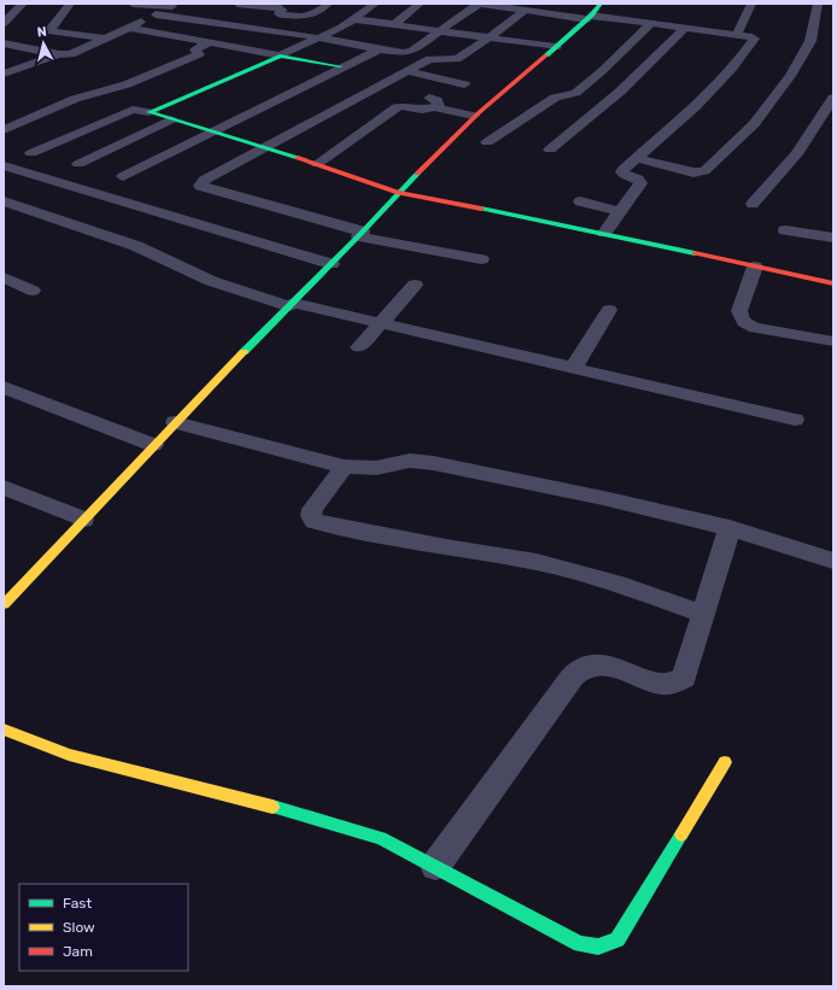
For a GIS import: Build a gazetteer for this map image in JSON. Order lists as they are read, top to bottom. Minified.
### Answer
{"legend":["Fast","Slow","Jam"],"north":"top"}
